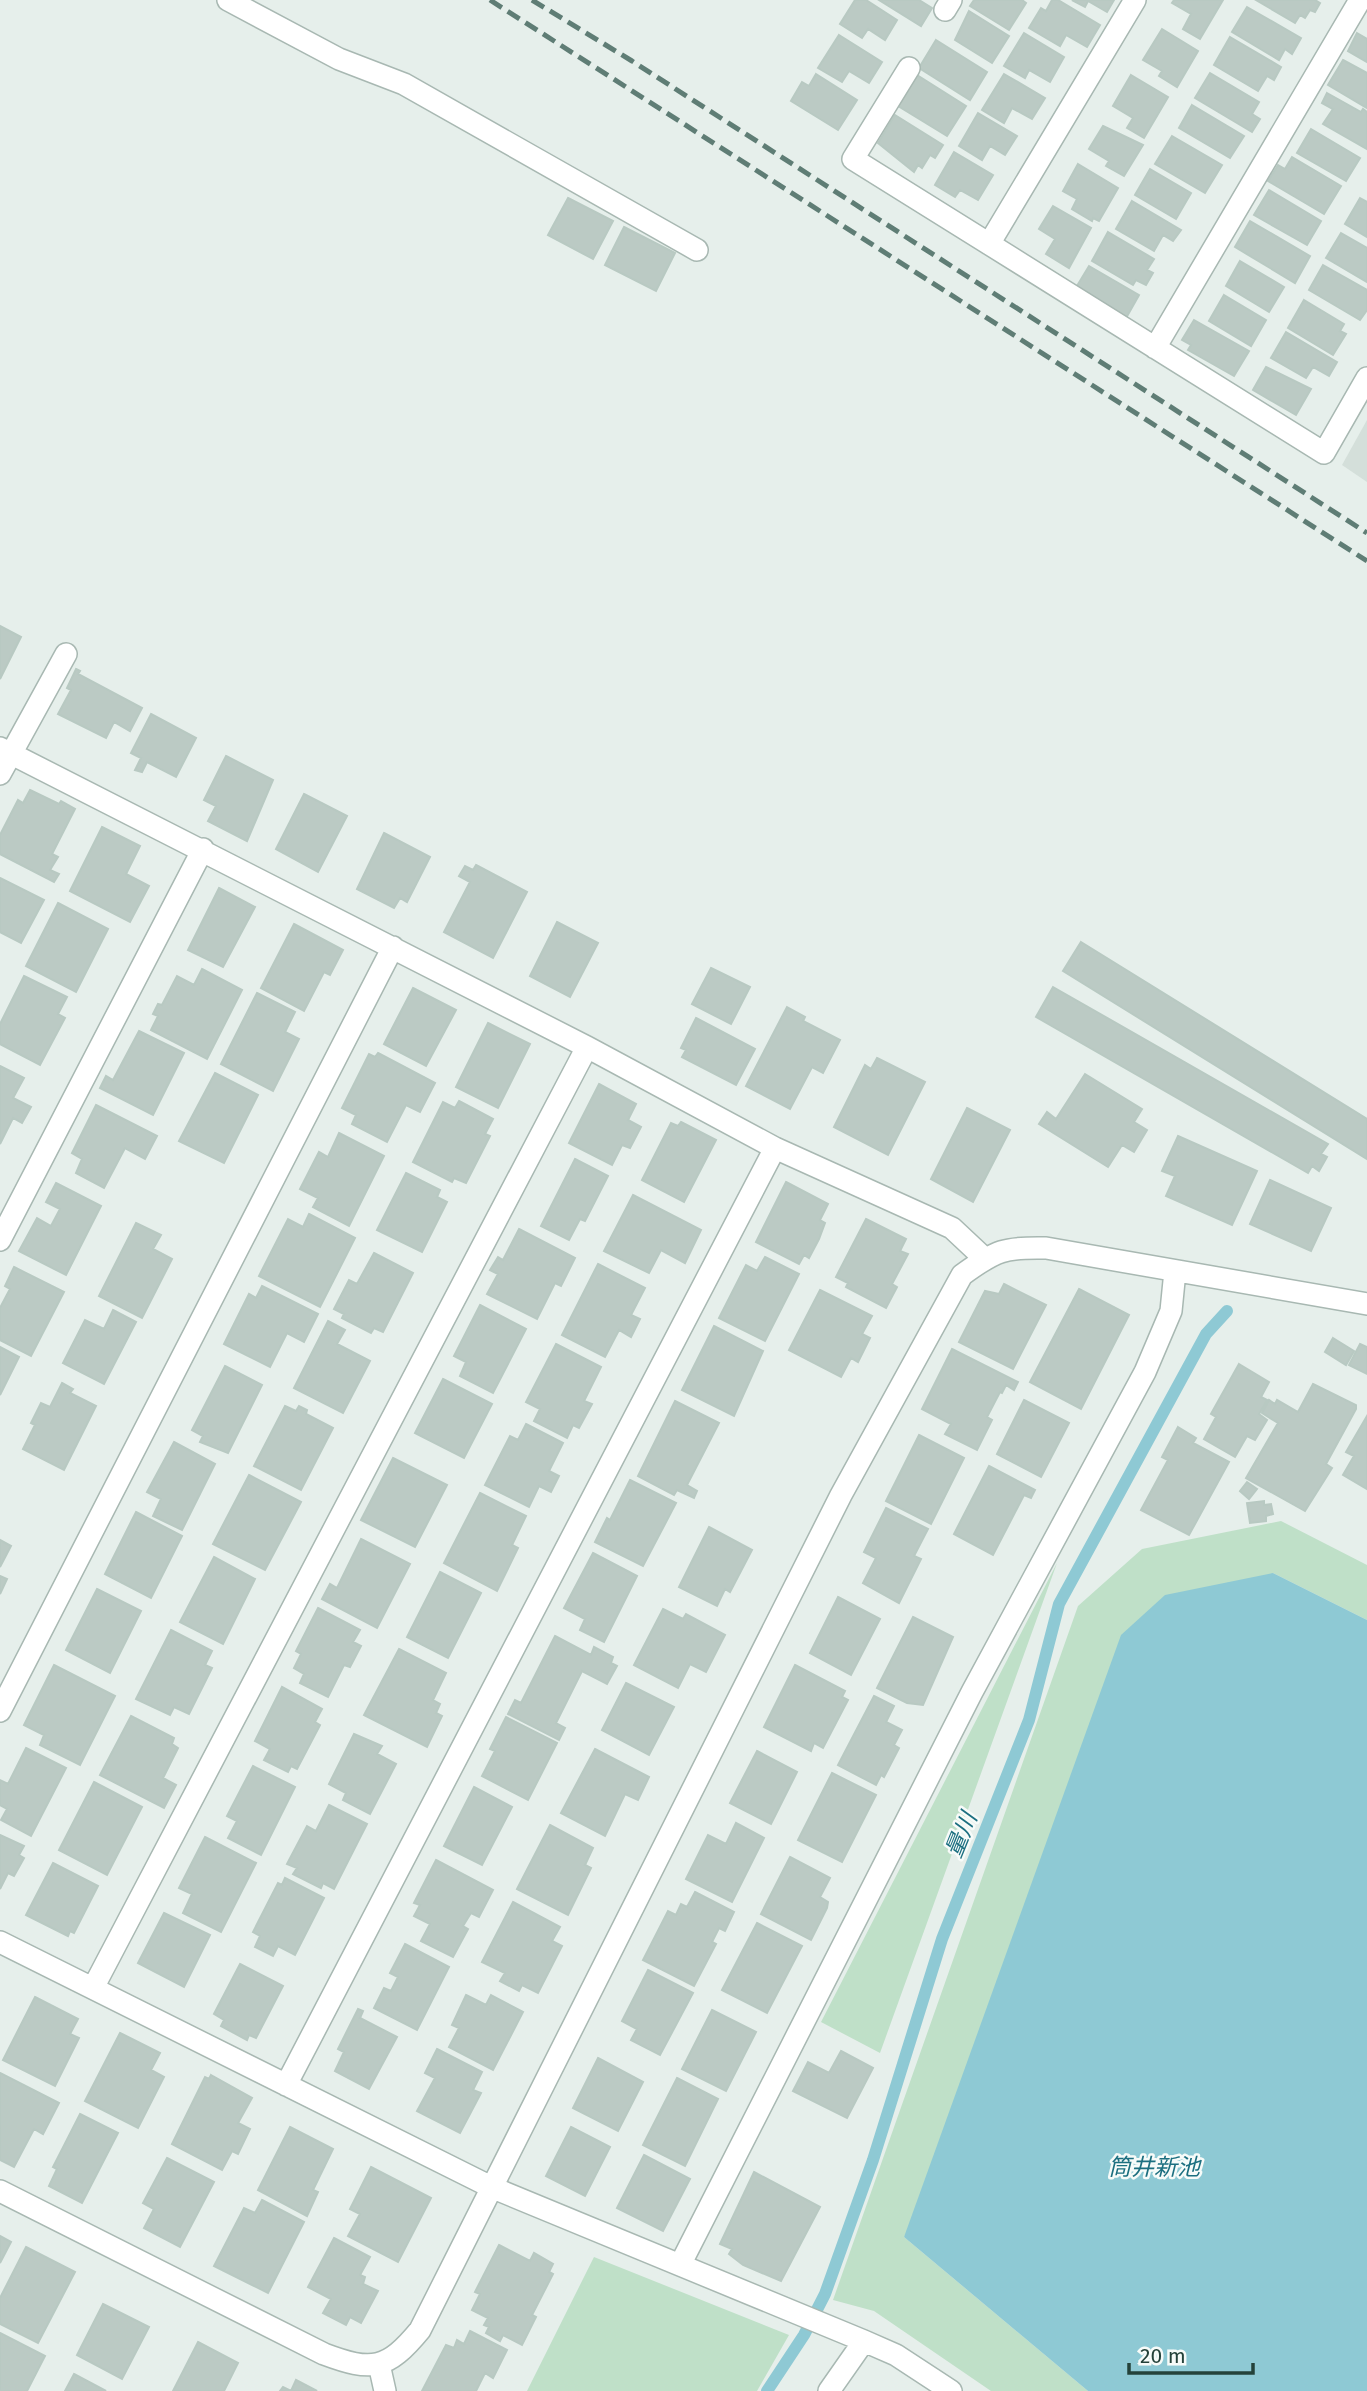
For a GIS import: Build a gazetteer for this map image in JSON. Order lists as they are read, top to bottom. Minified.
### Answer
{"water":["量川","筒井新池"],"scale_bar":"20 m"}
